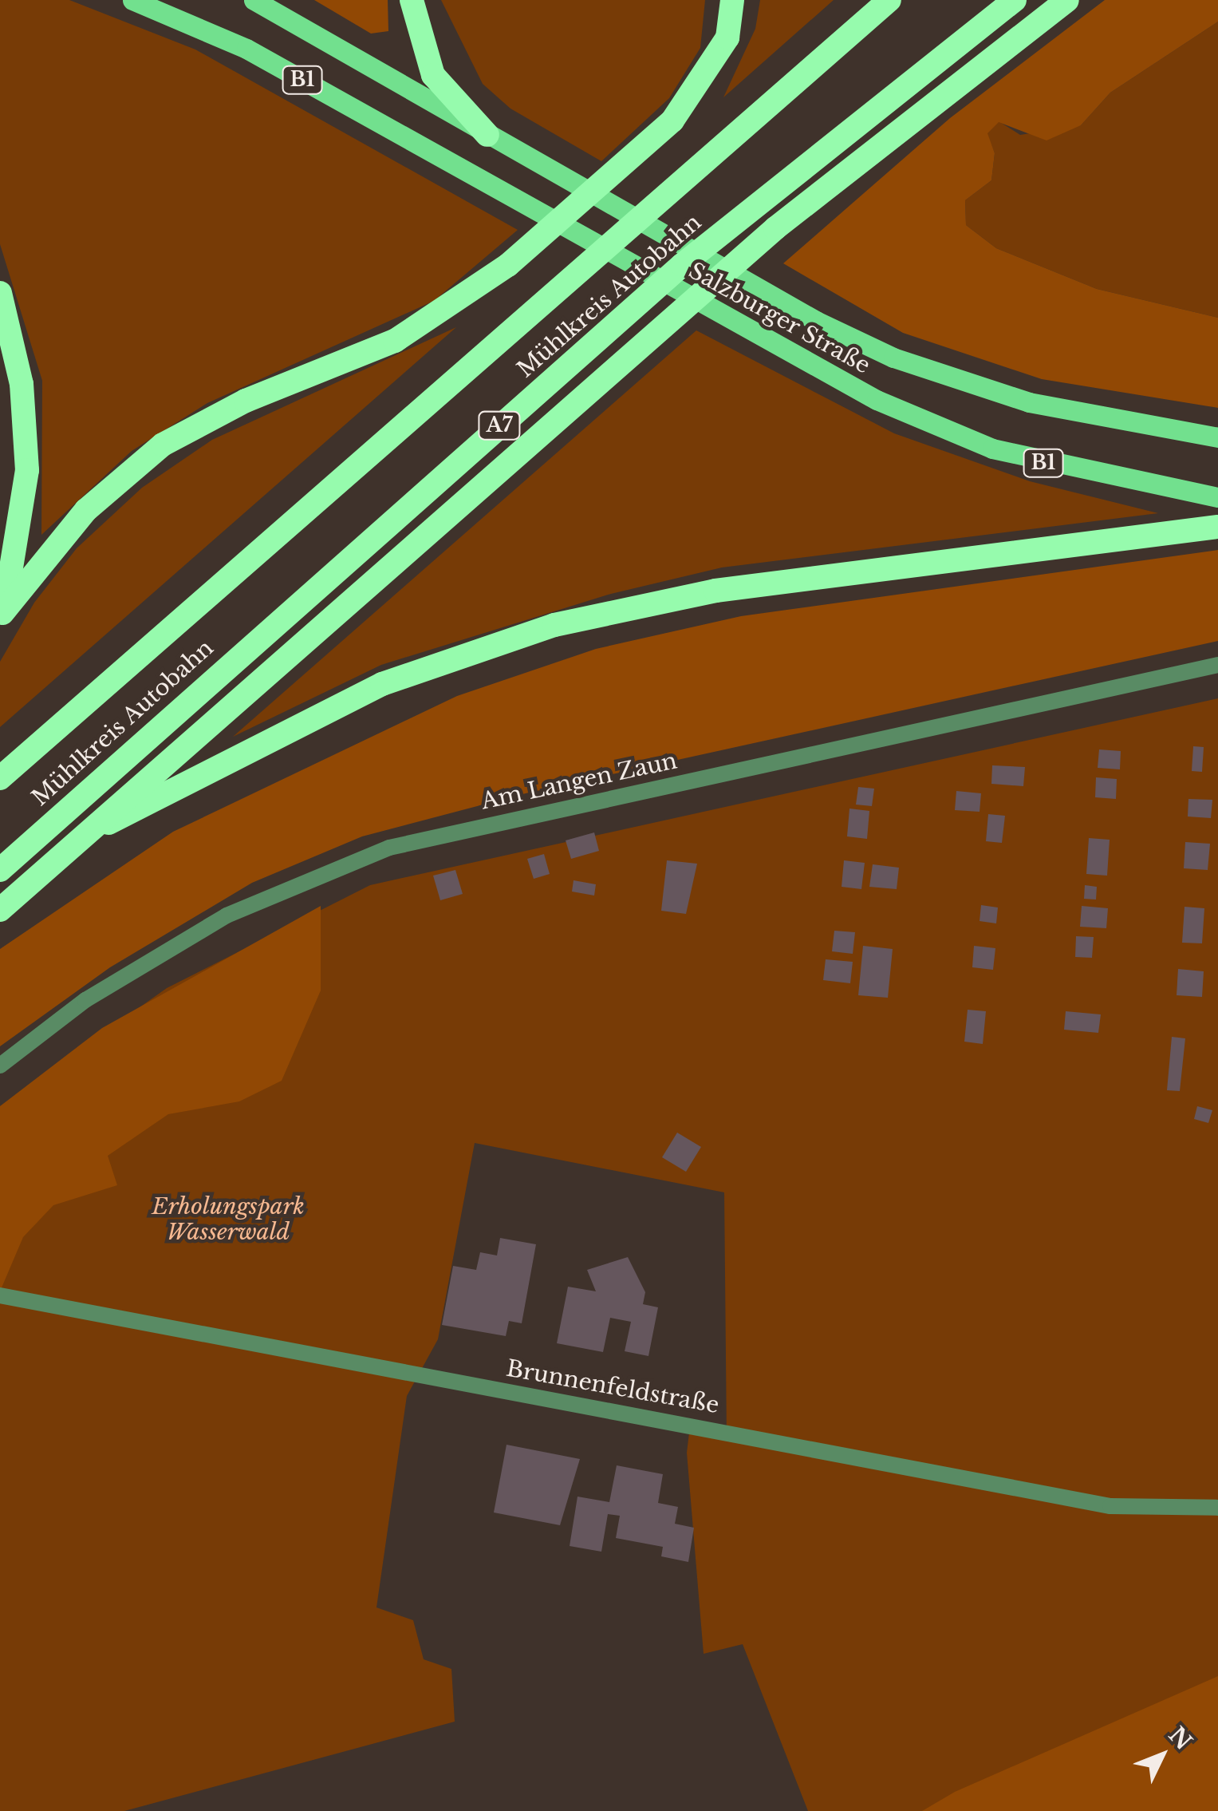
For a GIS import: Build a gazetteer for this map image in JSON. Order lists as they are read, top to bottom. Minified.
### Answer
{"streets":{"highway":["Mühlkreis Autobahn","A7"],"main road":["B1","Salzburger Straße"],"street":["Am Langen Zaun","Brunnenfeldstraße"]},"parks":["Erholungspark Wasserwald"],"north":"top right"}
